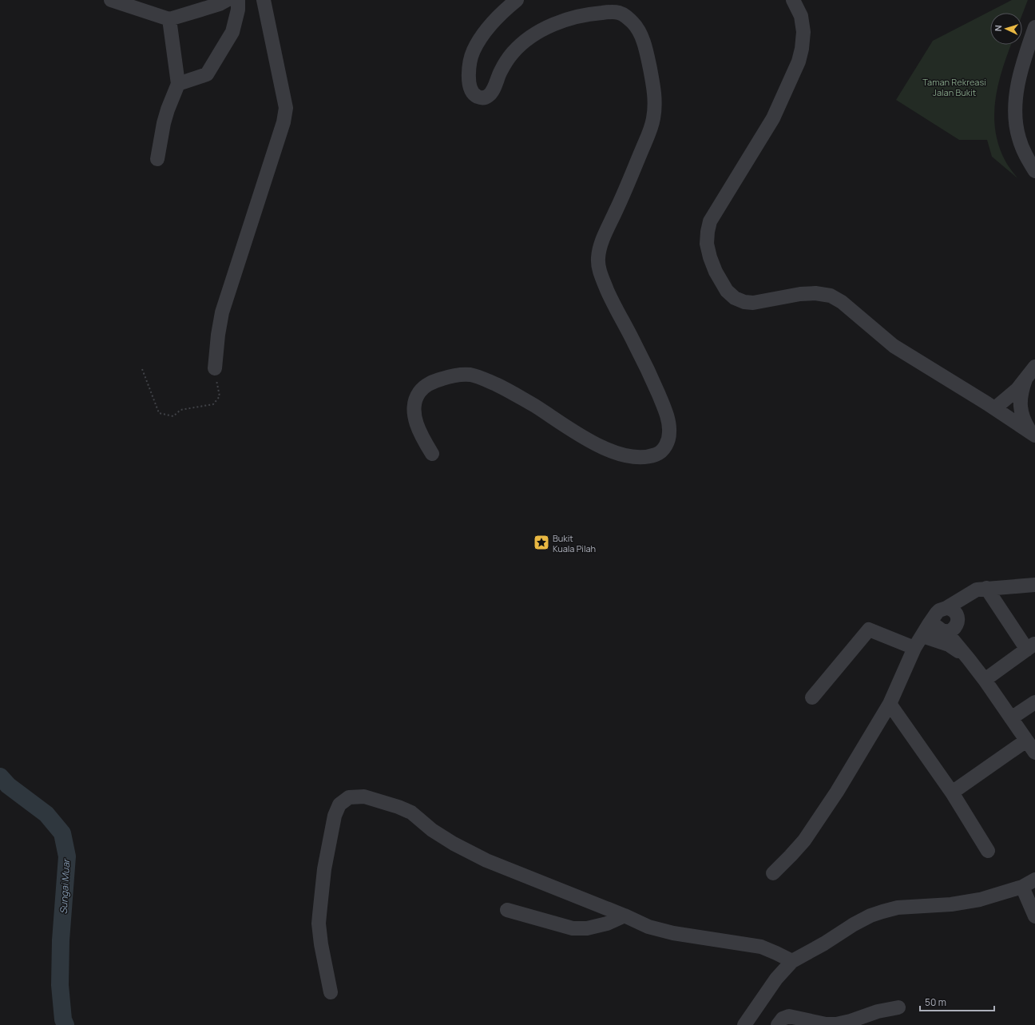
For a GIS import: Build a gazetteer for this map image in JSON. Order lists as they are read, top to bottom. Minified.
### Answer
{"water":["Sungai Muar"],"parks":["Taman Rekreasi Jalan Bukit"],"places":{"place":["Bukit Kuala Pilah"]},"scale_bar":"50 m","north":"left"}
